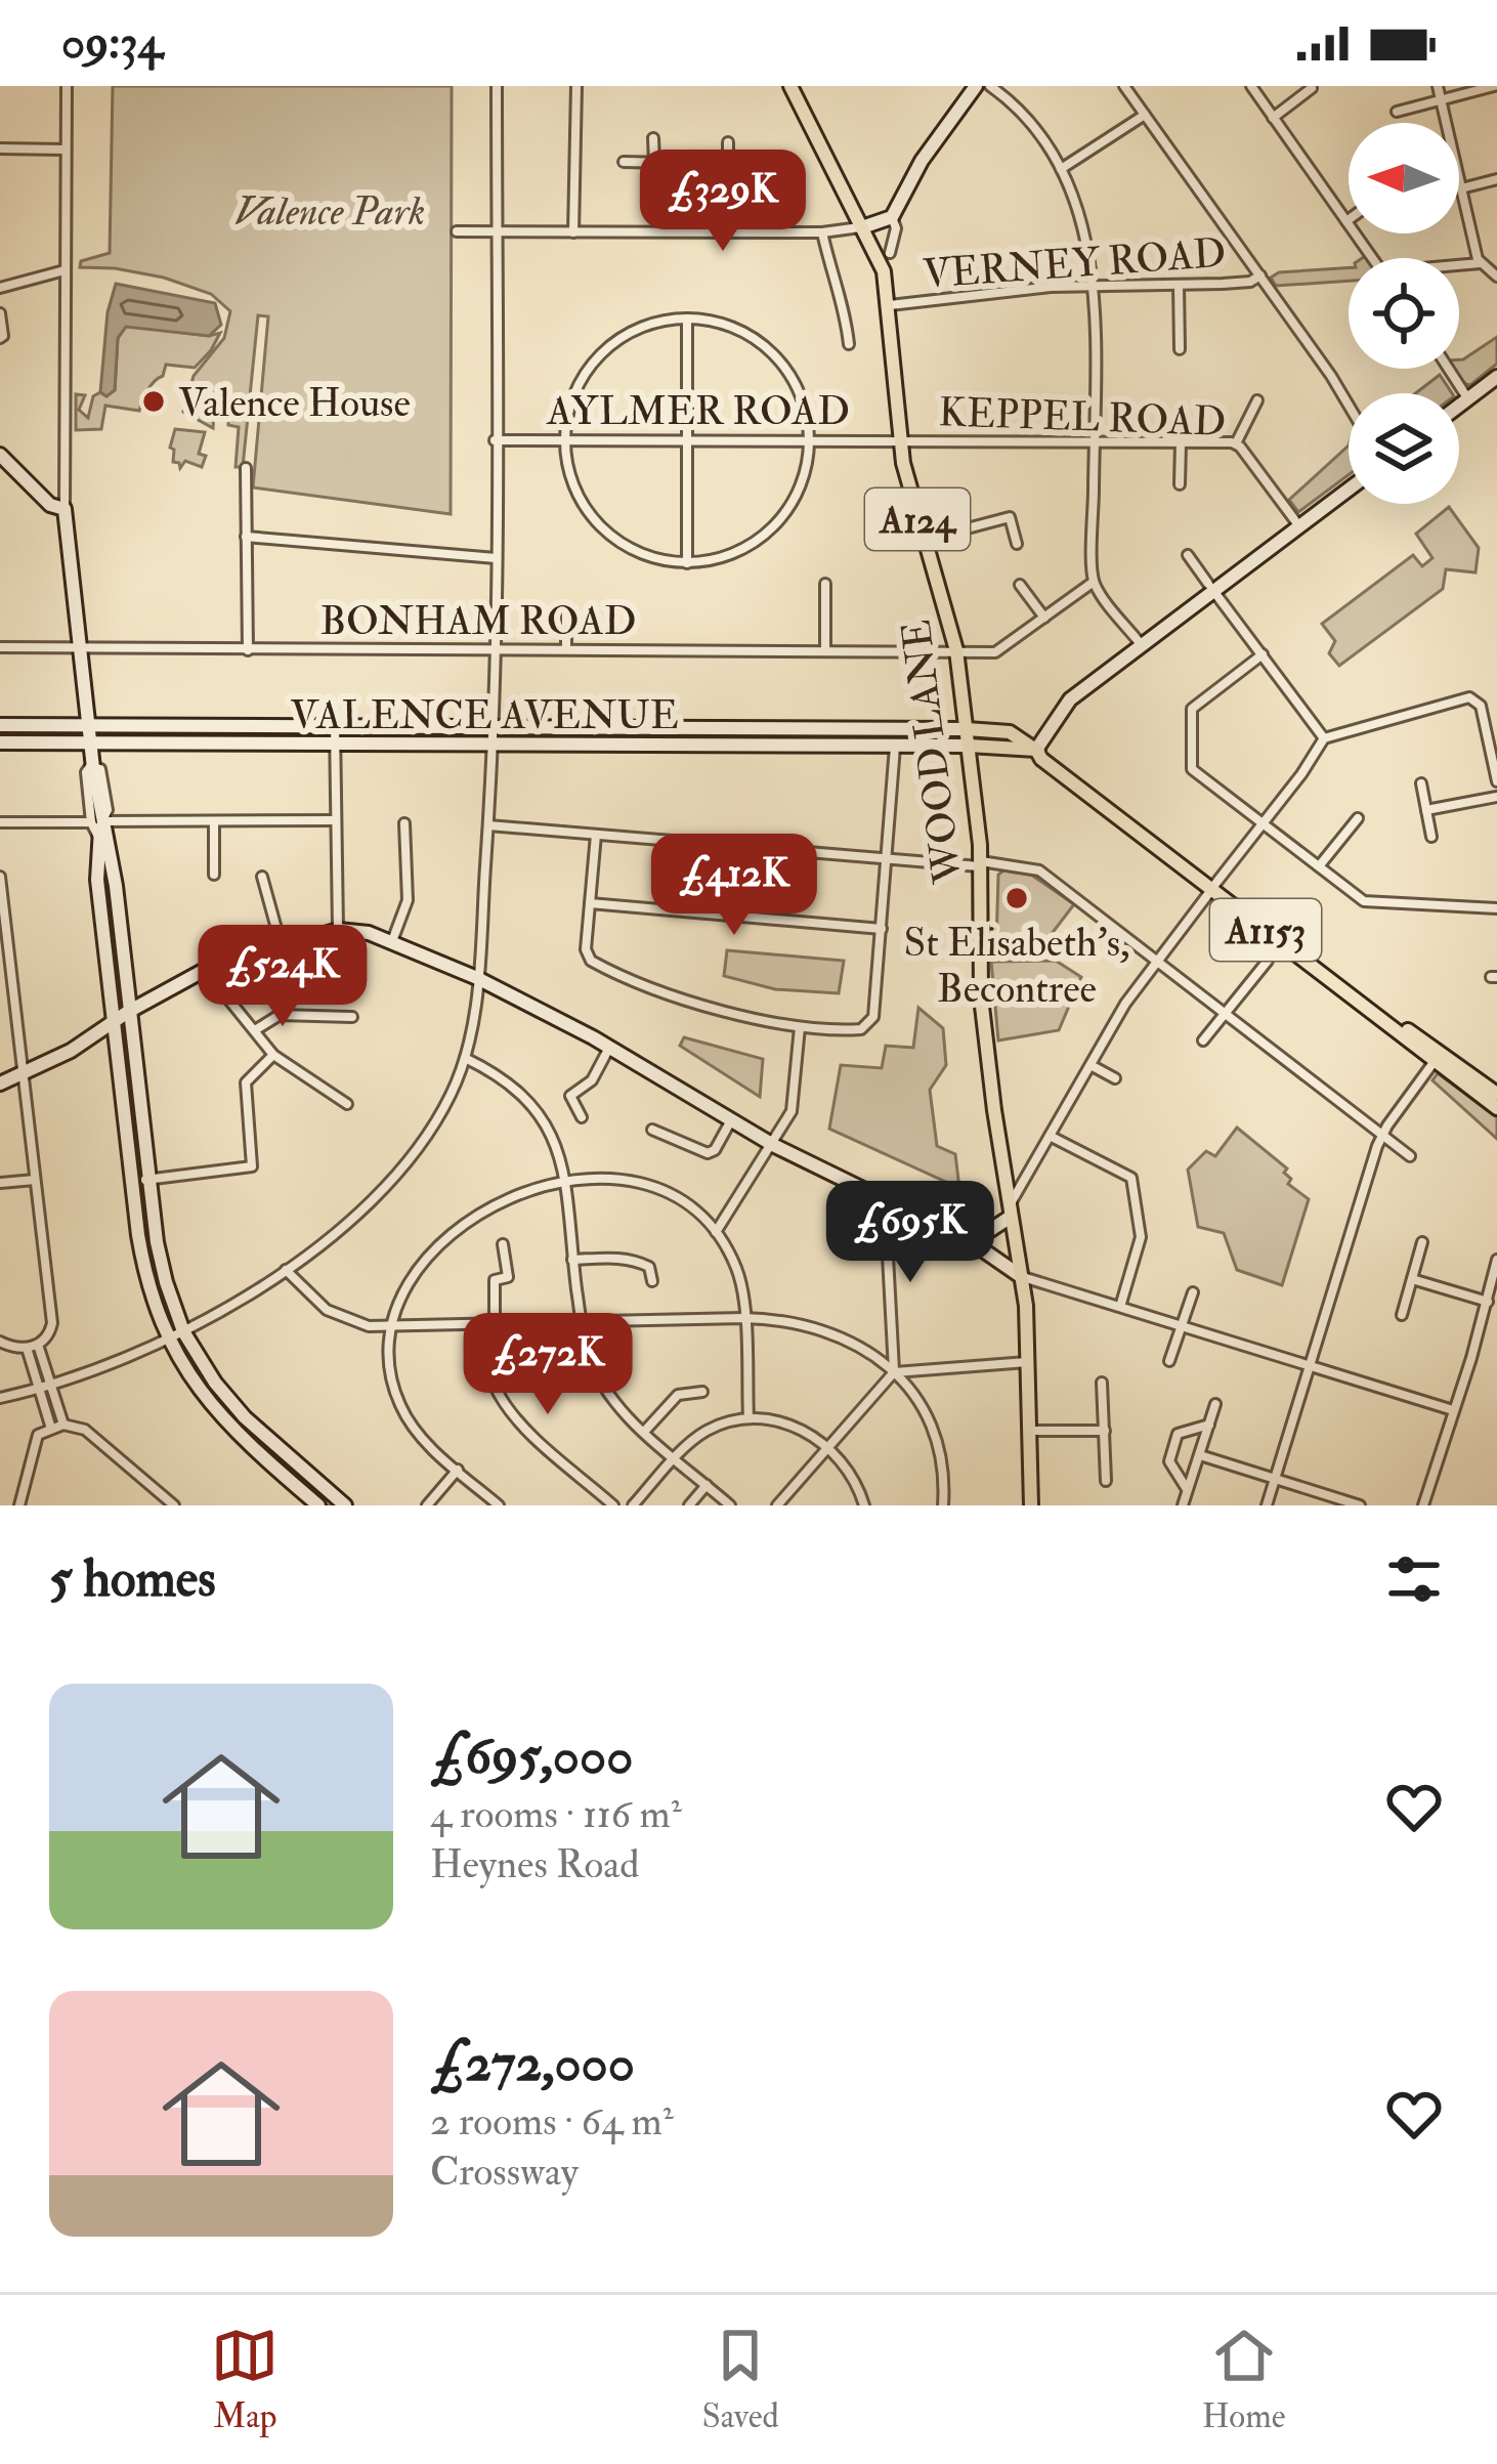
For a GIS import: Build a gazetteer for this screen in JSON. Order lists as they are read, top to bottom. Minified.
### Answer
{"streets":{"main road":["A124","WOOD LANE","A1153"],"street":["VERNEY ROAD","AYLMER ROAD","KEPPEL ROAD","BONHAM ROAD","VALENCE AVENUE"]},"crossings":[["VERNEY ROAD","WOOD LANE"],["AYLMER ROAD","KEPPEL ROAD"],["AYLMER ROAD","WOOD LANE"],["KEPPEL ROAD","WOOD LANE"],["A124","WOOD LANE"],["BONHAM ROAD","WOOD LANE"],["VALENCE AVENUE","WOOD LANE"],["VALENCE AVENUE","A1153"],["WOOD LANE","A1153"]],"parks":["Valence Park"],"places":["Valence House","St Elisabeth's, Becontree"],"north":"left","page":{"status":"09:34","price":["£329K","£412K","£524K","£695K","£272K"],"heading":"5 homes","list":[{"name":"£695,000","note":"4 rooms · 116 m² · Heynes Road"},{"name":"£272,000","note":"2 rooms · 64 m² · Crossway"}],"tabs":["Map","Saved","Home"]}}
